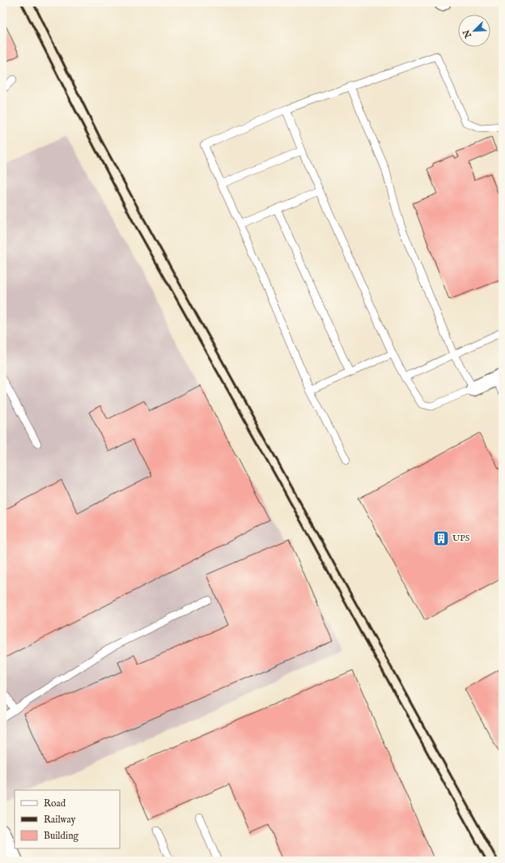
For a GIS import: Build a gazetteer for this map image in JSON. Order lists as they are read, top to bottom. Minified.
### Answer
{"places":{"building":["UPS"]},"legend":["Road","Railway","Building"],"north":"bottom left"}
